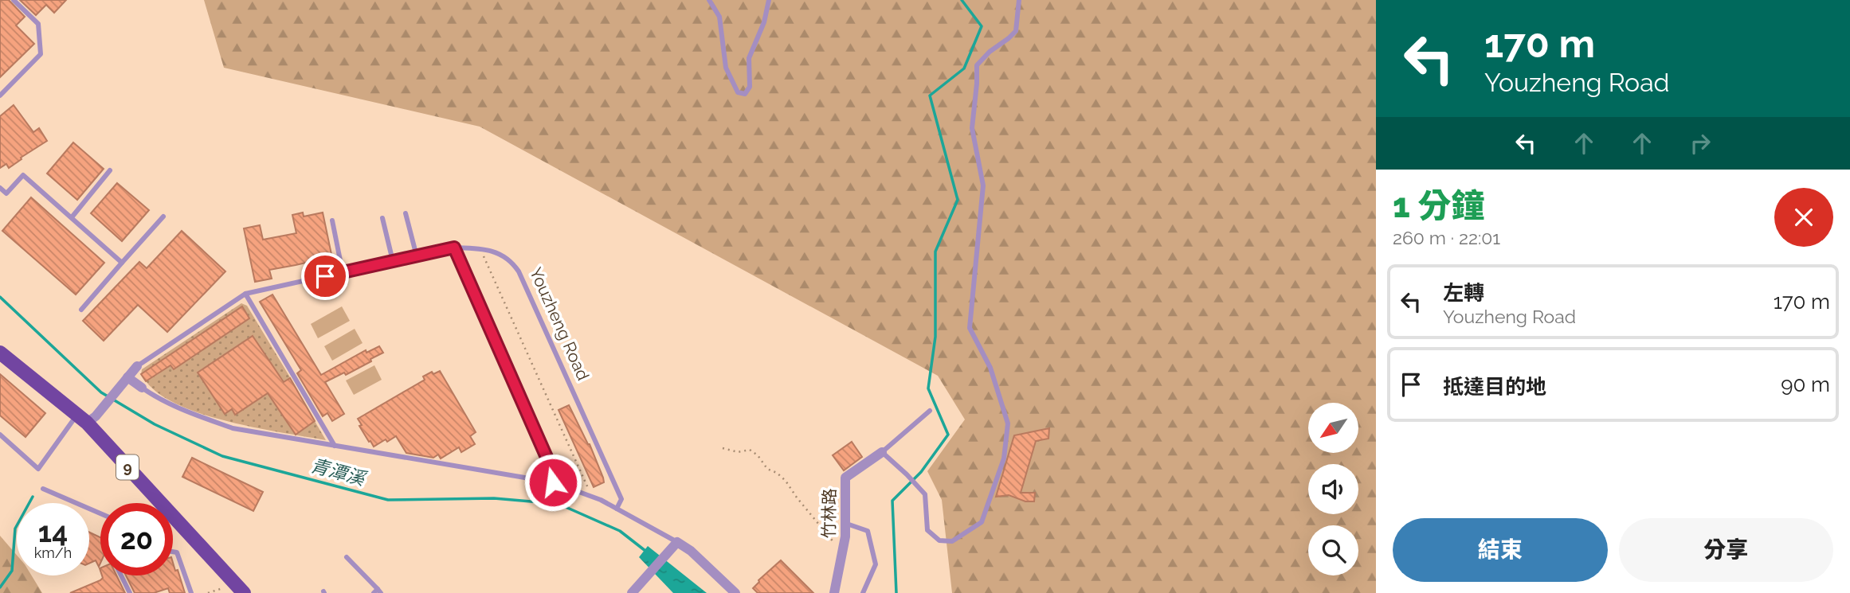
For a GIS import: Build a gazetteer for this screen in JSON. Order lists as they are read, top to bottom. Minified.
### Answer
{"streets":{"main road":["9"],"street":["Youzheng Road","竹林路"]},"crossings":[["Youzheng Road","9"]],"water":["青潭溪"],"north":"bottom left","page":{"turn":["170 m","Youzheng Road"],"heading":["1 分鐘","260 m · 22:01"],"list":[{"name":"左轉","note":"Youzheng Road","value":"170 m"},{"name":"抵達目的地","value":"90 m"}],"speed":"14 km/h","limit":"20","buttons":["結束","分享"]}}
